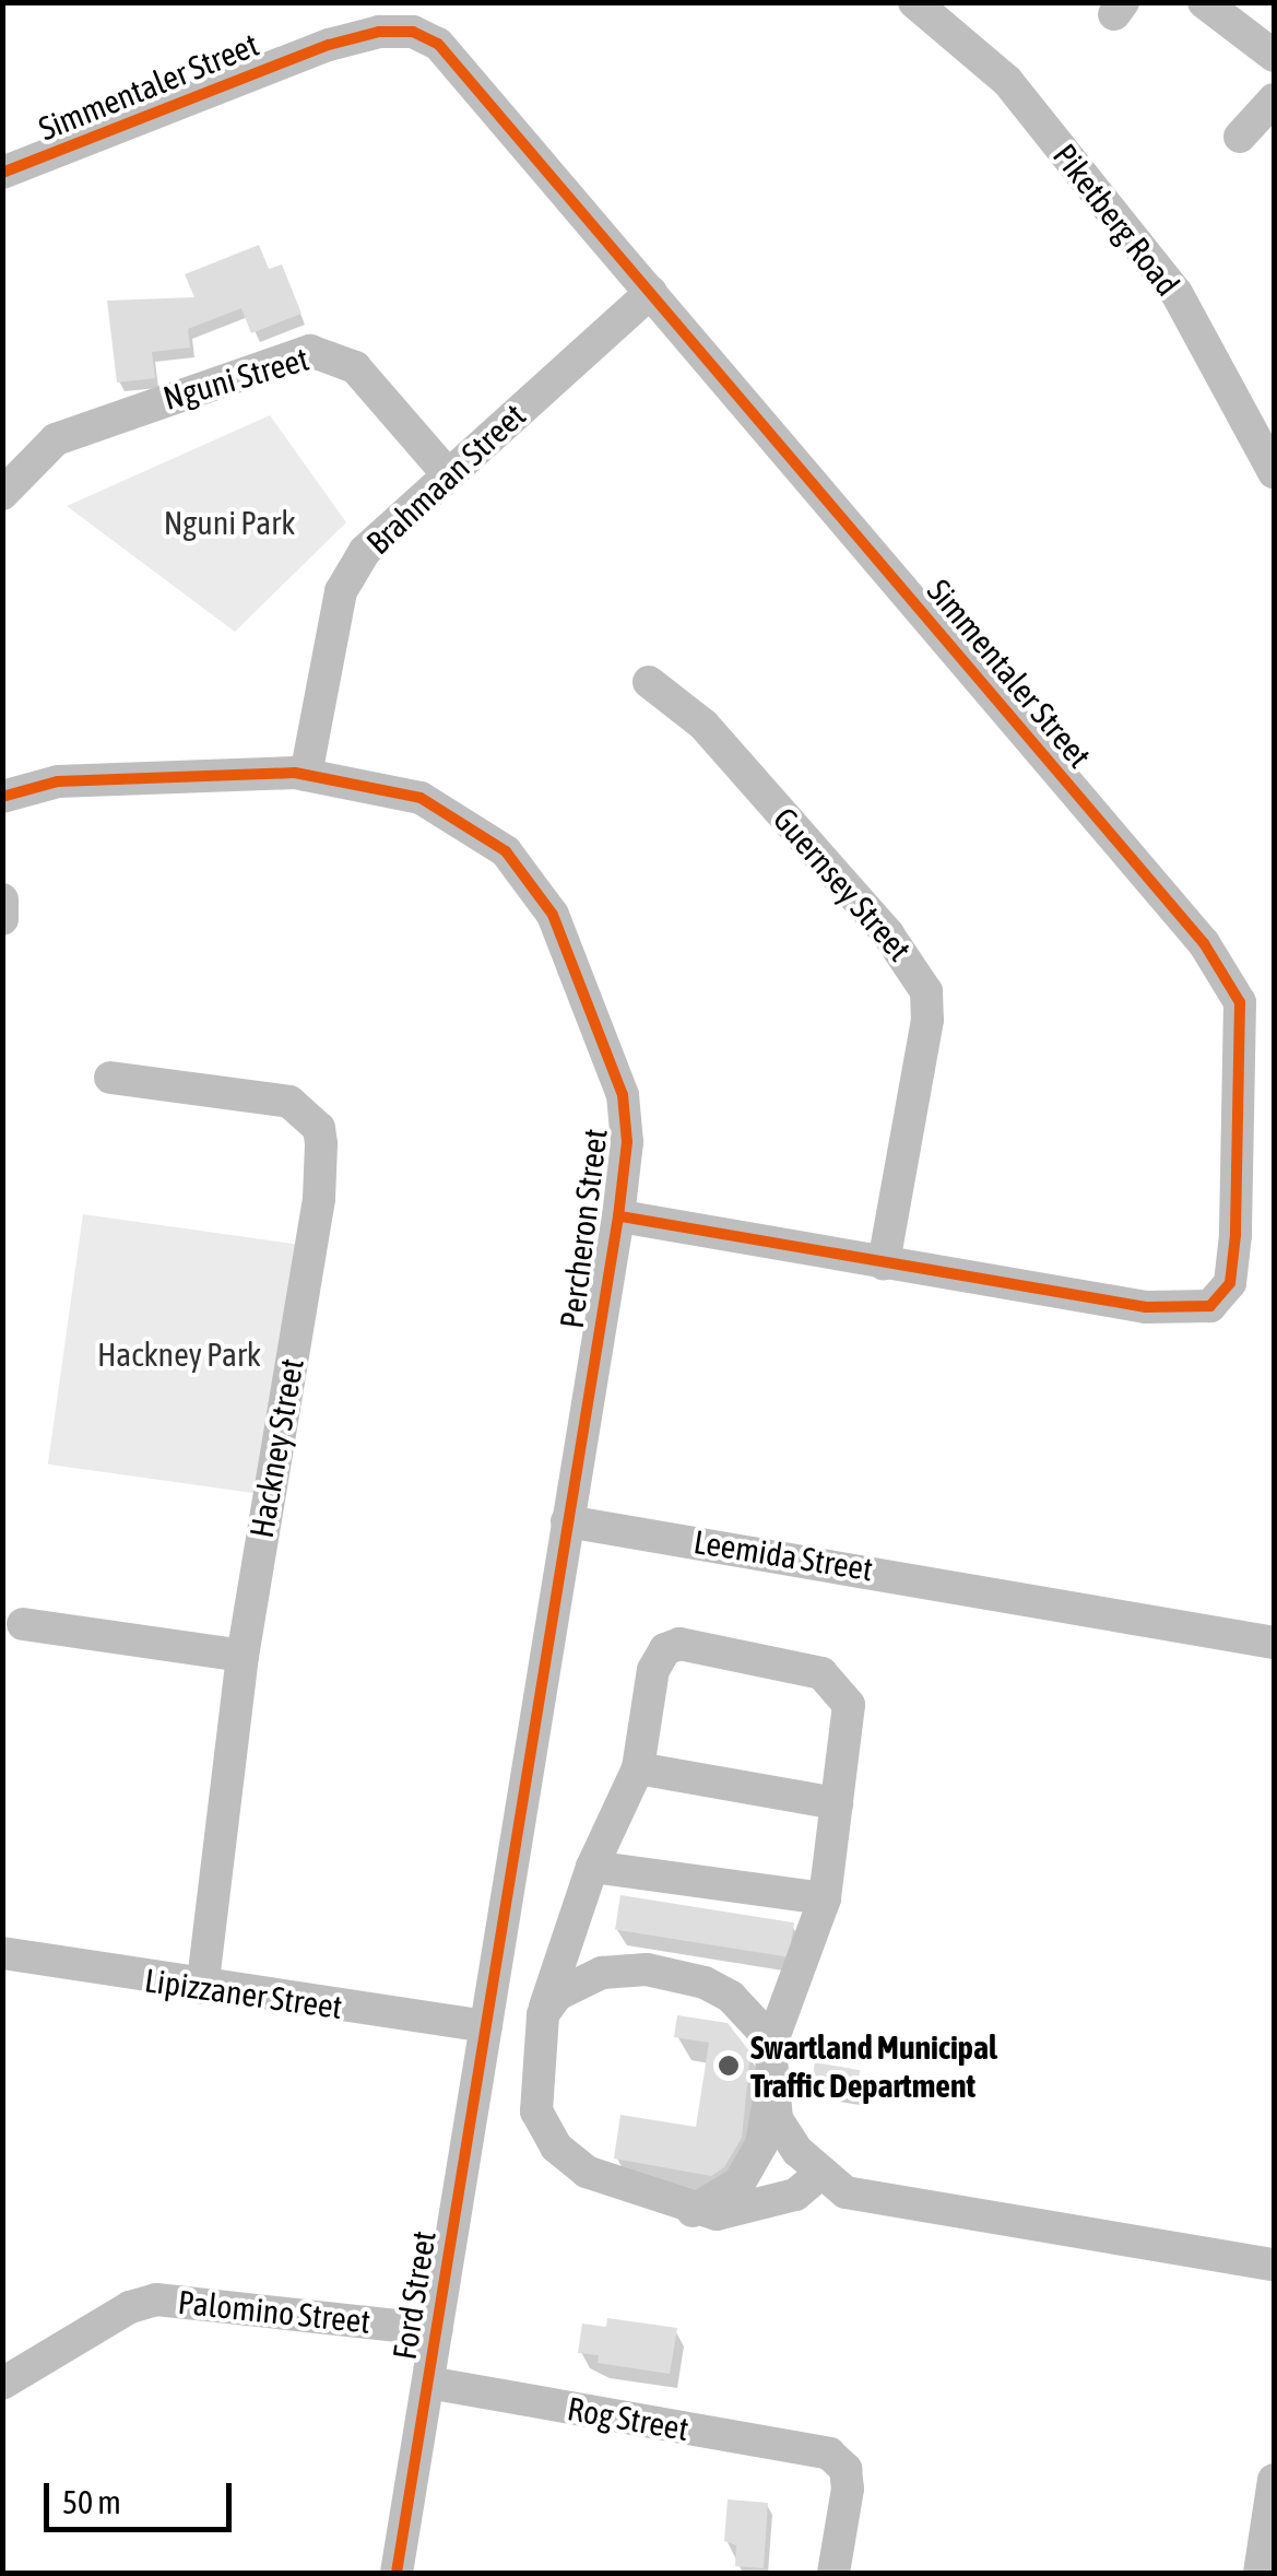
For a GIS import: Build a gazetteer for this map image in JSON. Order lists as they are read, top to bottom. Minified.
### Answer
{"streets":{"street":["Simmentaler Street","Piketberg Road","Nguni Street","Brahmaan Street","Guernsey Street","Percheron Street","Hackney Street","Leemida Street","Lipizzaner Street","Ford Street","Palomino Street","Rog Street"]},"crossings":[["Simmentaler Street","Brahmaan Street"],["Simmentaler Street","Guernsey Street"],["Simmentaler Street","Percheron Street"],["Nguni Street","Brahmaan Street"],["Brahmaan Street","Percheron Street"],["Percheron Street","Leemida Street"],["Percheron Street","Lipizzaner Street"],["Percheron Street","Ford Street"],["Hackney Street","Lipizzaner Street"],["Lipizzaner Street","Ford Street"],["Ford Street","Palomino Street"],["Ford Street","Rog Street"]],"parks":["Nguni Park","Hackney Park"],"places":["Swartland Municipal Traffic Department"],"scale_bar":"50 m"}
